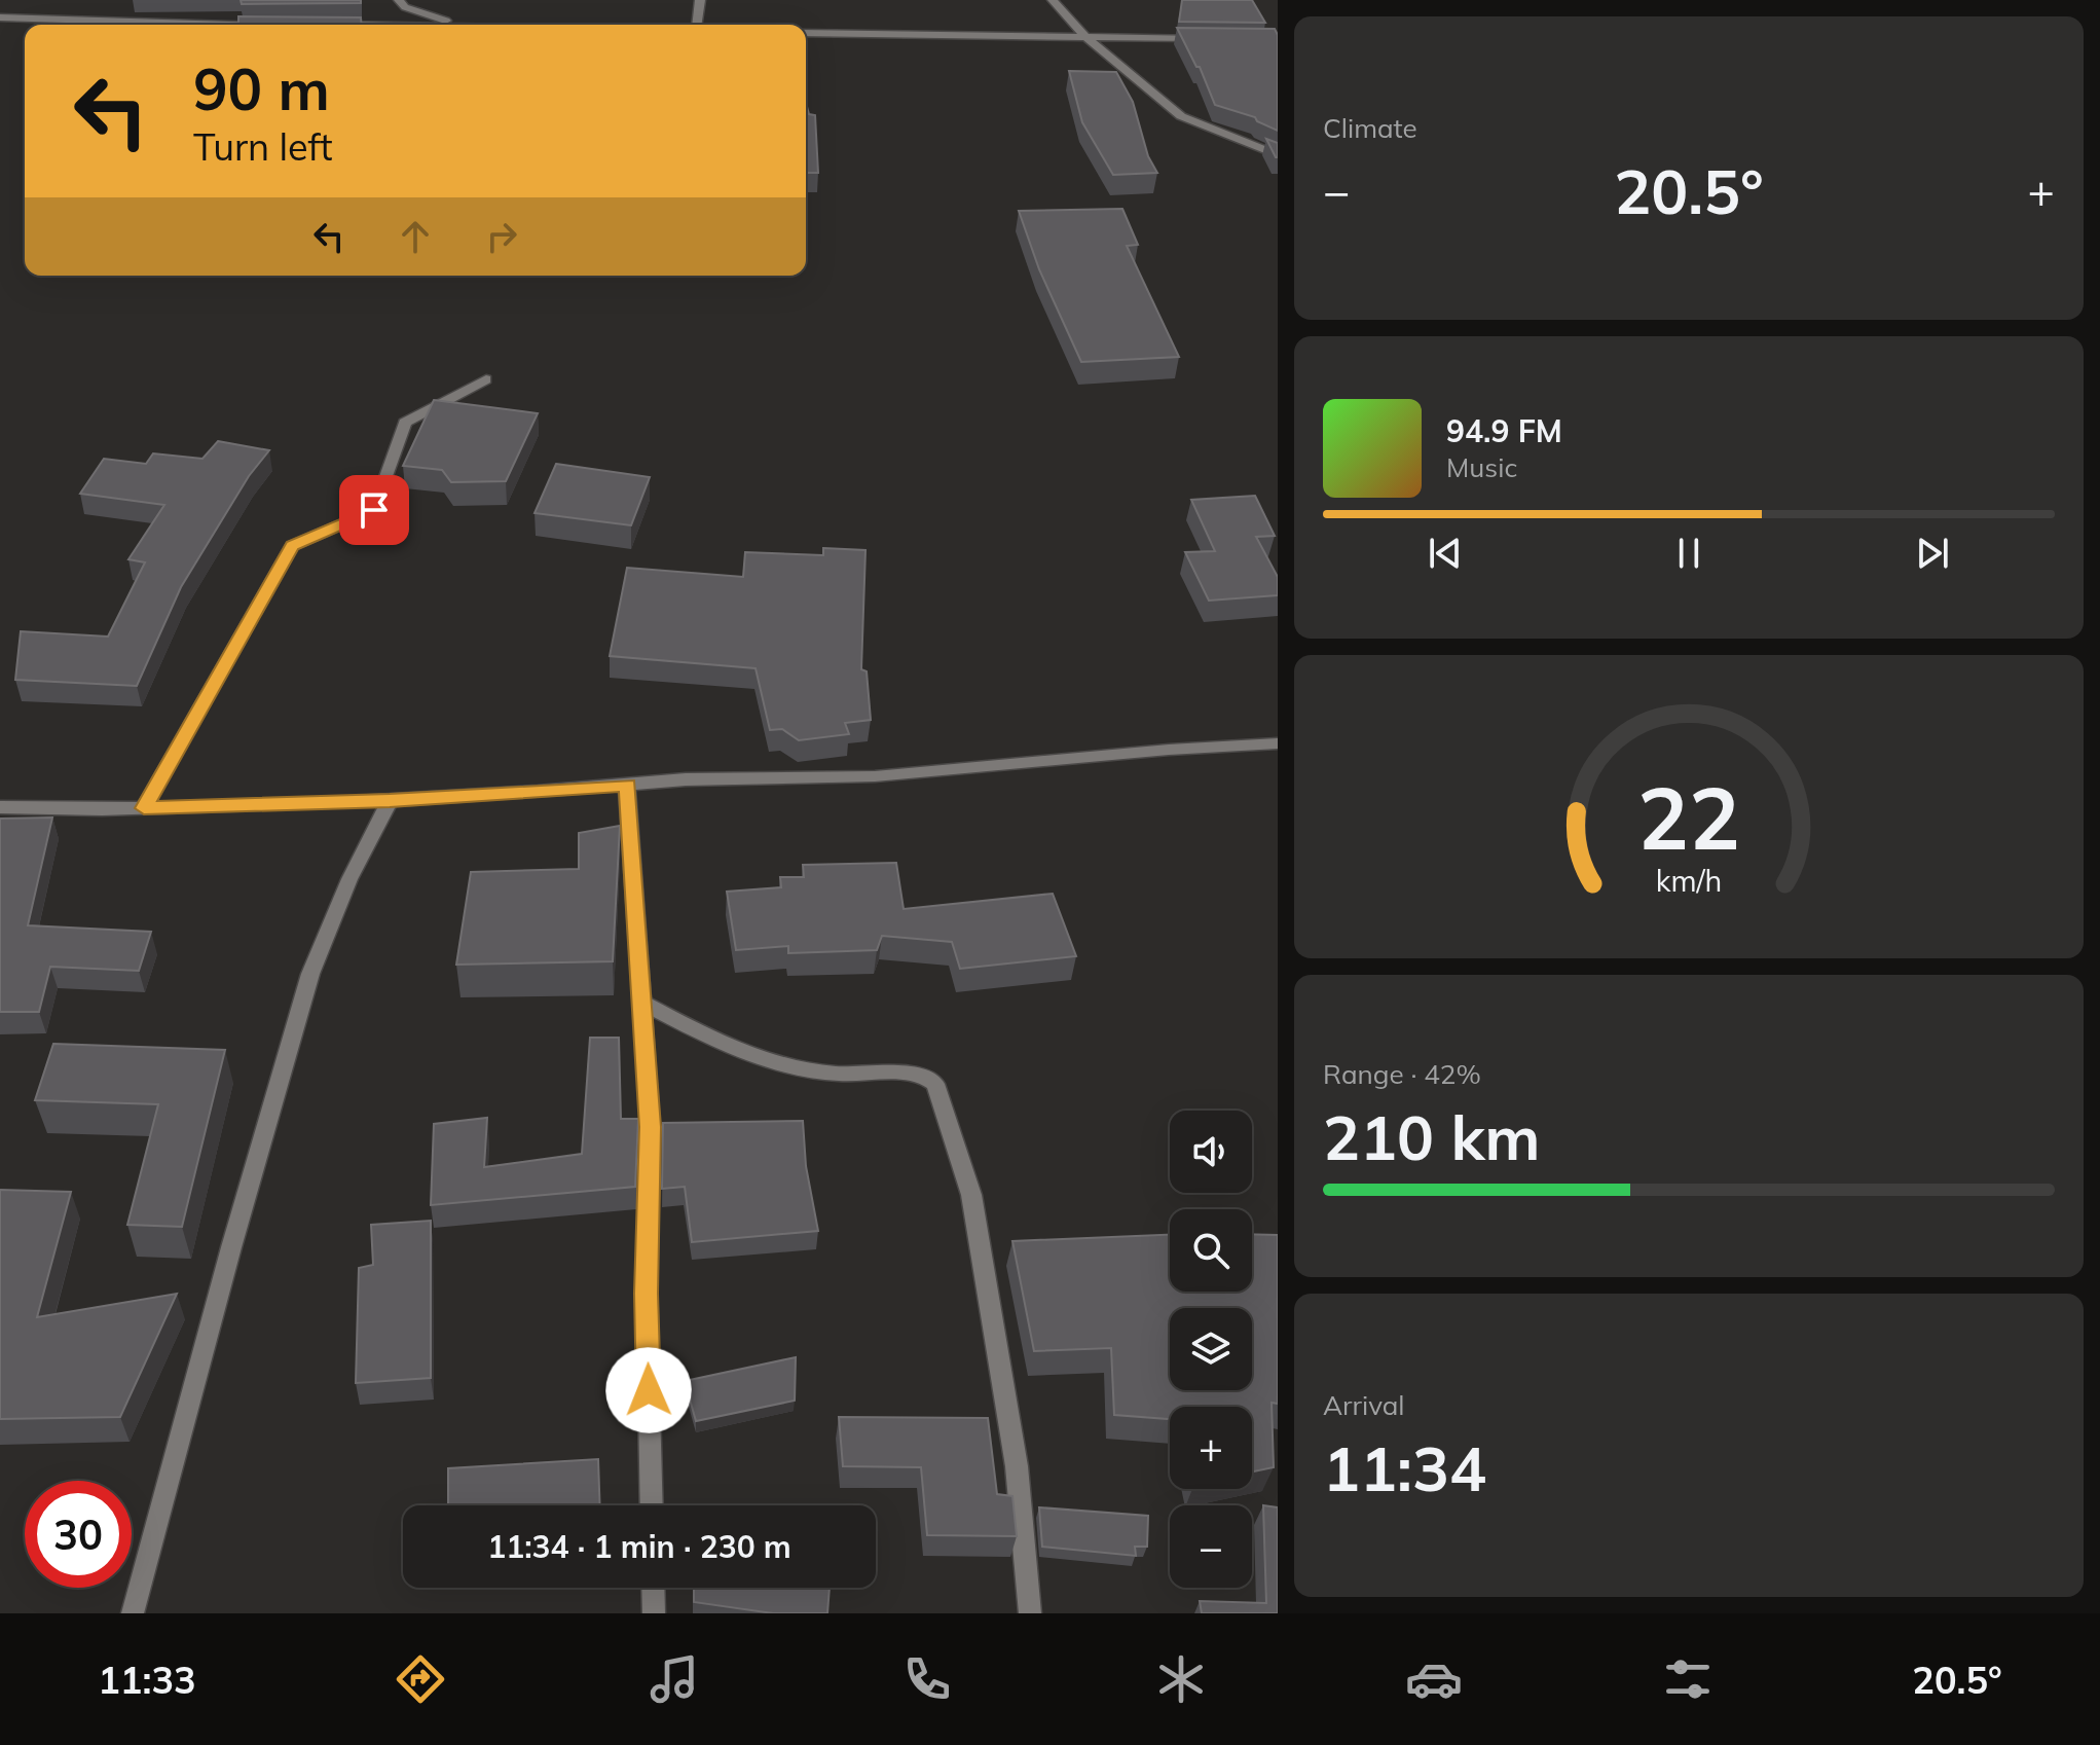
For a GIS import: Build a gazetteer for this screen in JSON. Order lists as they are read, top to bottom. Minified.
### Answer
{"page":{"tile":["Climate",["Range · 42%","210 km"],["Arrival","11:34"]],"turn":["90 m","Turn left"],"heat":["−","20.5°","+"],"song":["94.9 FM","Music"],"map_buttons":["+","−"],"limit":"30","trip":"11:34 · 1 min · 230 m","tabs":["11:33","20.5°"],"gauge":["22","km/h"]}}
